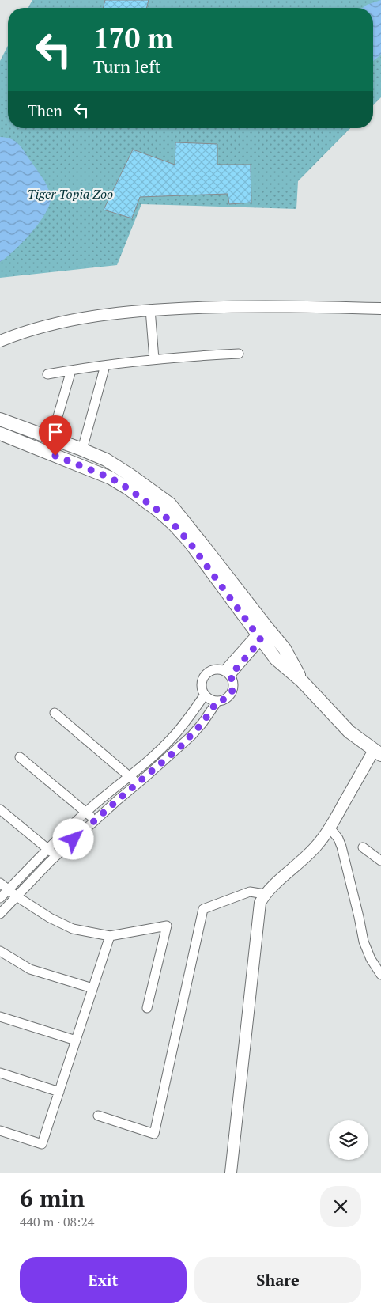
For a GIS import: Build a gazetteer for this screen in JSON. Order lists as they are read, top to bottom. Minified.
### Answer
{"parks":["Tiger Topia Zoo"],"page":{"turn":["170 m","Turn left"],"then":"Then","heading":["6 min","440 m · 08:24"],"buttons":["Exit","Share"]}}
